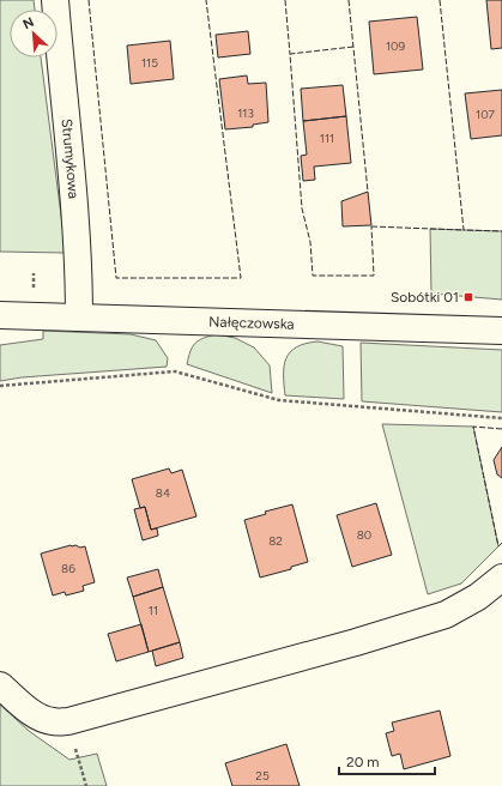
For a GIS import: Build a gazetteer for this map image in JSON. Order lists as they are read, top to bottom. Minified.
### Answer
{"streets":{"main road":["Strumykowa","Nałęczowska"]},"crossings":[["Strumykowa","Nałęczowska"]],"places":{"transit":["Sobótki 01"]},"house_numbers":["109","115","113","107","111","84","80","82","86","11","25"],"scale_bar":"20 m","north":"top left"}
